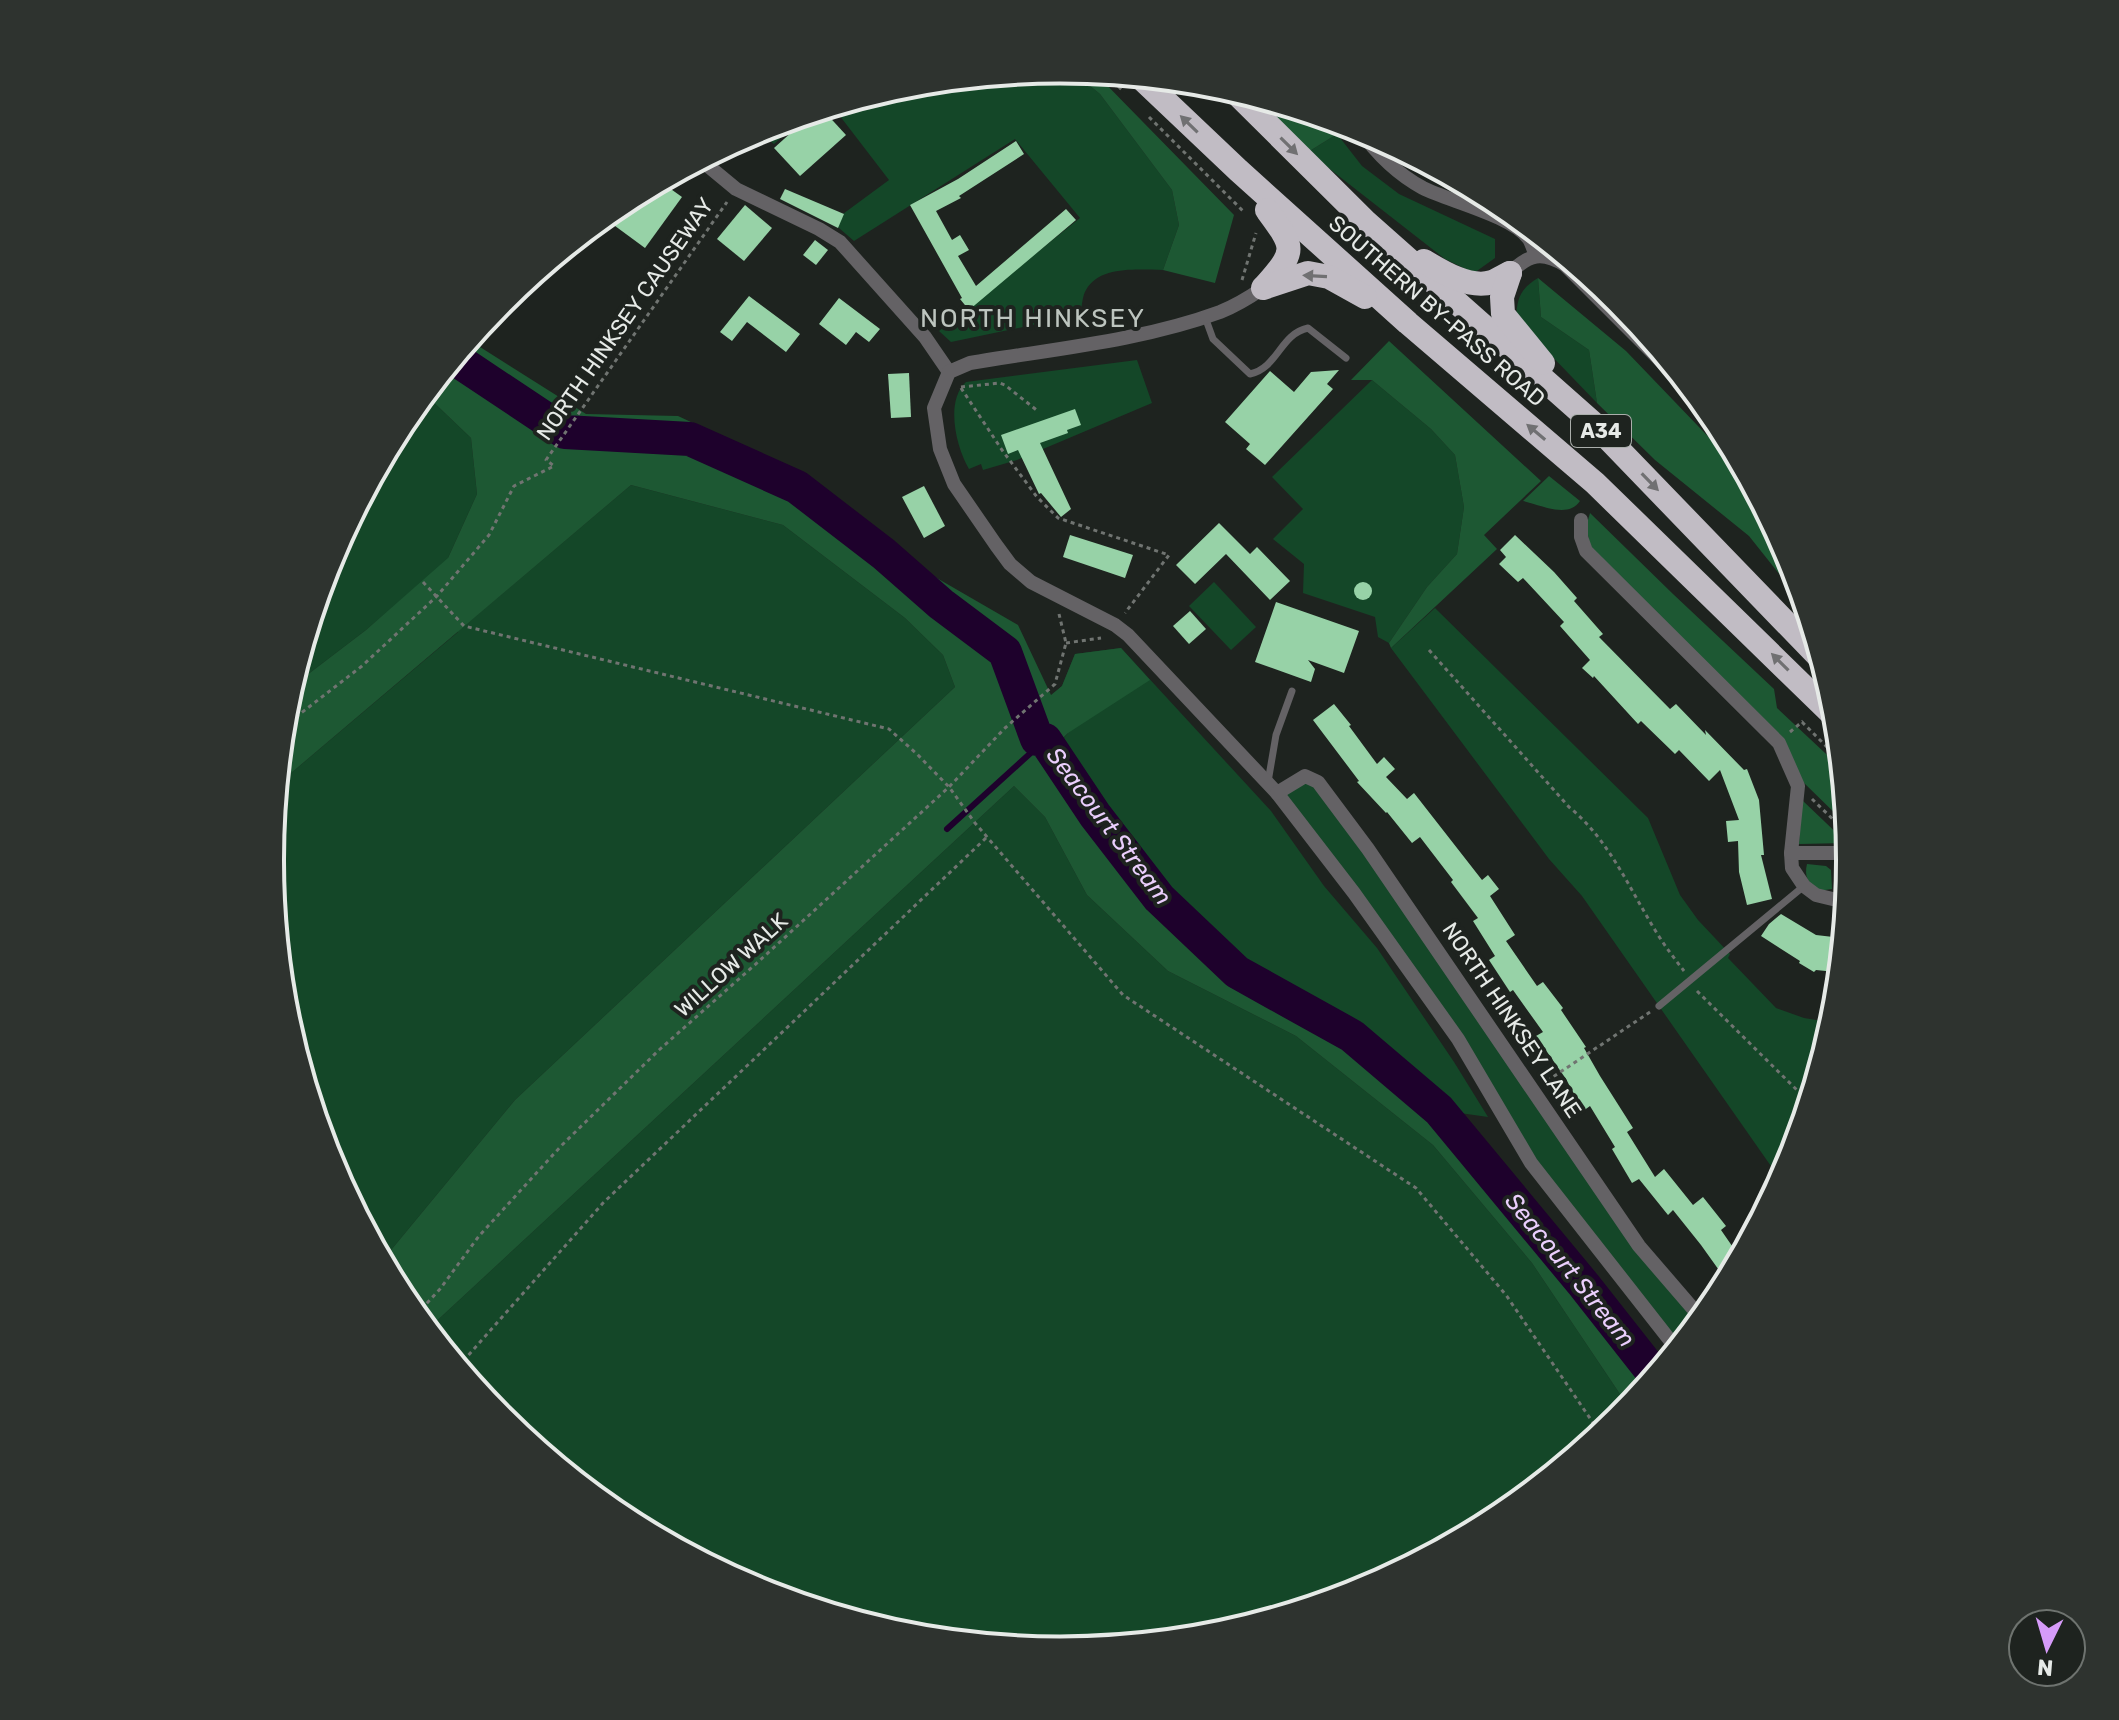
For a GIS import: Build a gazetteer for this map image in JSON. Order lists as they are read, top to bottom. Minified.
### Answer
{"streets":{"highway":["SOUTHERN BY-PASS ROAD","A34"],"street":["NORTH HINKSEY LANE"],"path":["NORTH HINKSEY CAUSEWAY","WILLOW WALK"]},"districts":["NORTH HINKSEY"],"water":["Seacourt Stream"],"north":"bottom"}
